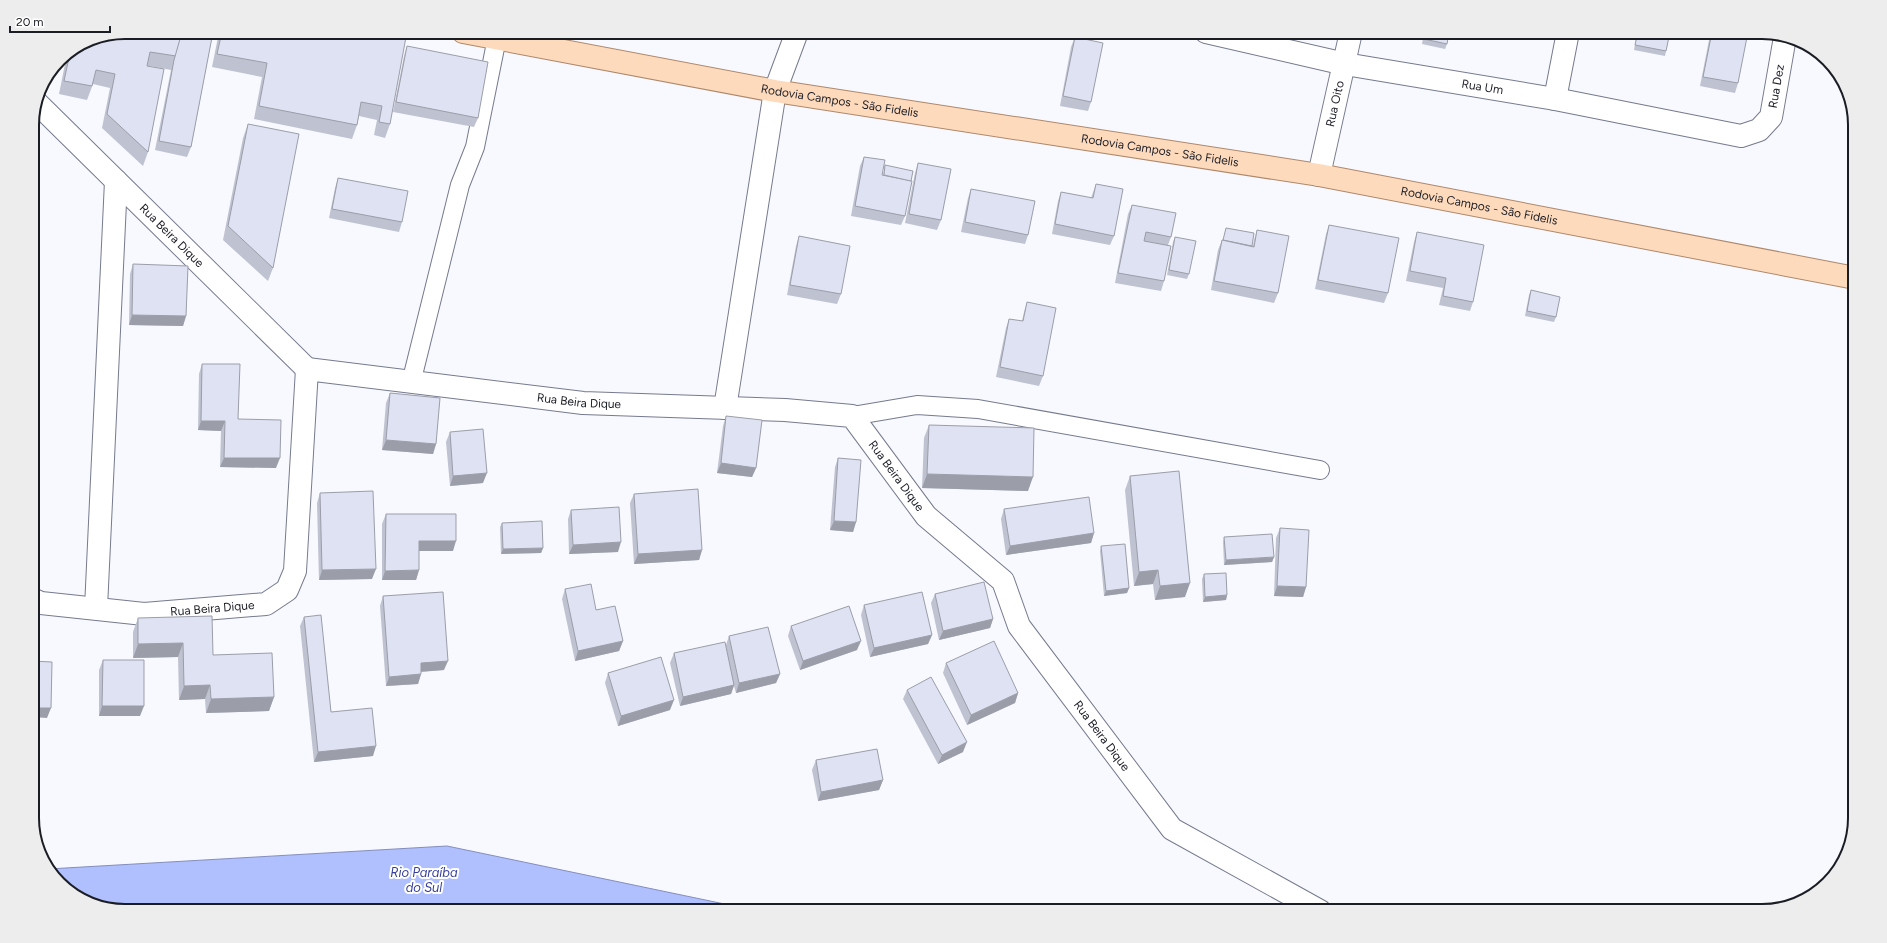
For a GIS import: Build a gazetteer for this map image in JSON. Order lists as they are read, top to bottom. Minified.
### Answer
{"streets":{"main road":["Rodovia Campos - São Fidelis"],"street":["Rua Dez","Rua Um","Rua Oito","Rua Beira Dique"]},"crossings":[["Rua Dez","Rua Um"],["Rua Um","Rua Oito"],["Rodovia Campos - São Fidelis","Rua Oito"]],"water":["Rio Paraíba do Sul"],"scale_bar":"20 m"}
